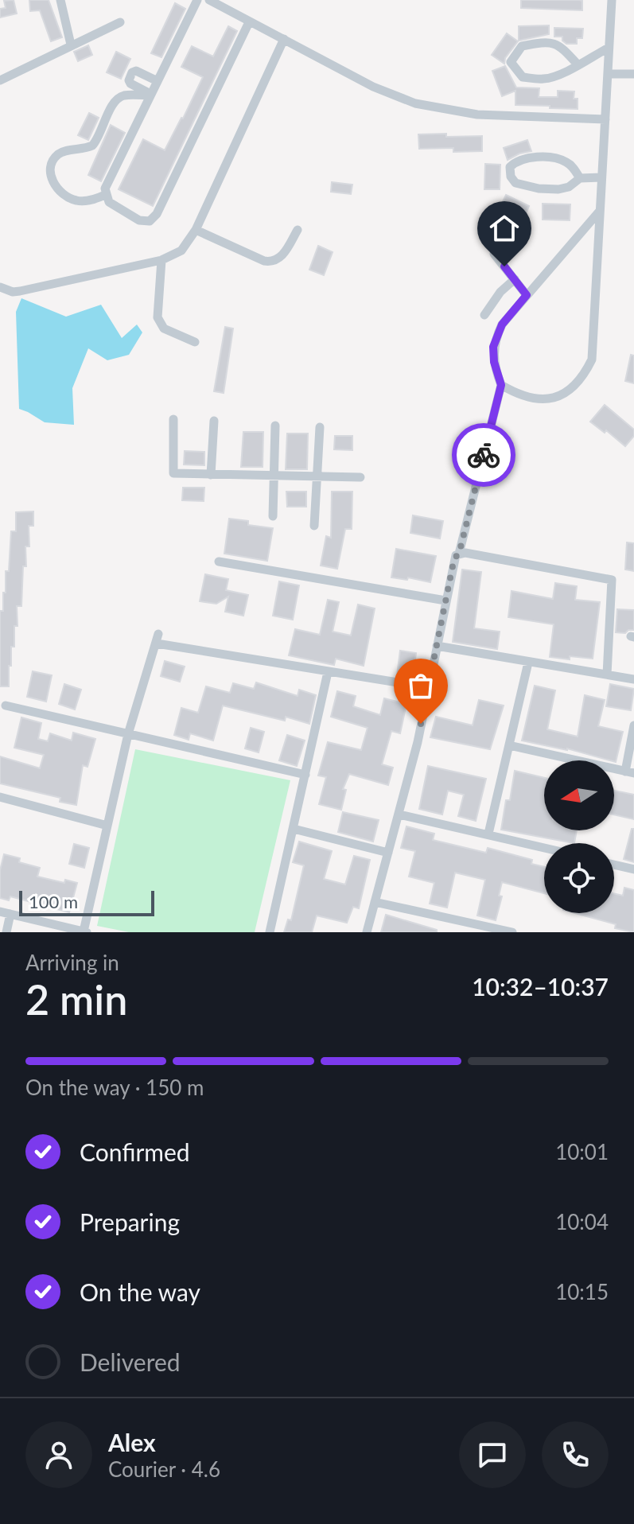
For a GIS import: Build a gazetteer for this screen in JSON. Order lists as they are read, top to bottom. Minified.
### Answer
{"scale_bar":"100 m","north":"left","page":{"scale":"100 m","heading":["2 min","Arriving in","10:32–10:37"],"panel":["Alex","Courier · 4.6"],"bar":"On the way · 150 m","list":[["Confirmed","10:01"],["Preparing","10:04"],["On the way","10:15"],"Delivered"]}}
